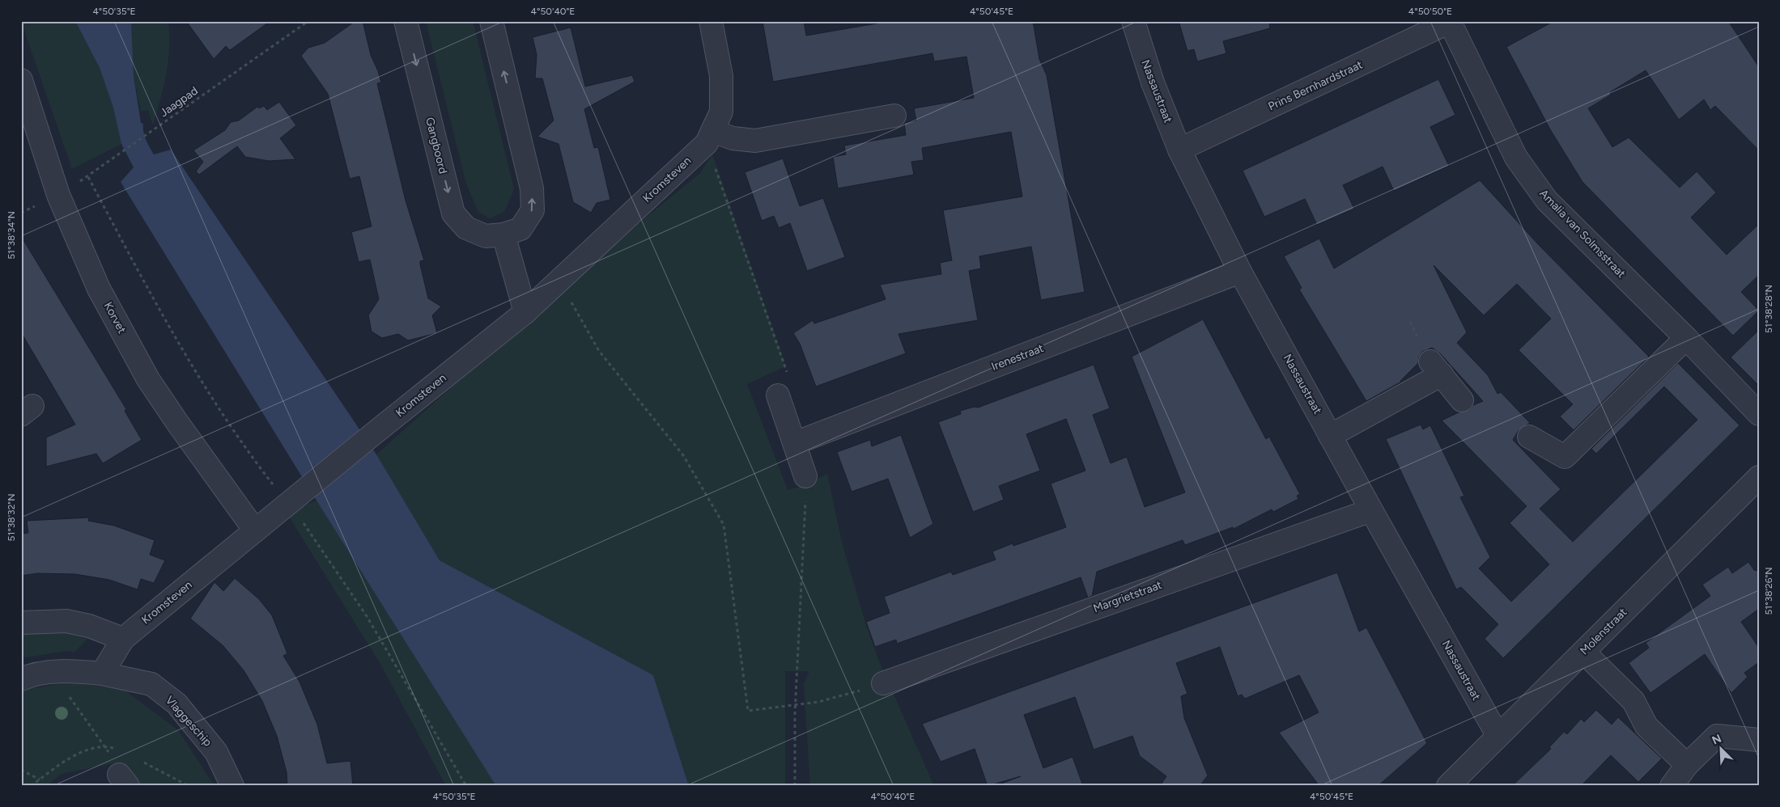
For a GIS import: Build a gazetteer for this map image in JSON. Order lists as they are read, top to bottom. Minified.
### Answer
{"streets":{"street":["Prins Bernhardstraat","Nassaustraat","Gangboord","Kromsteven","Amalia van Solmsstraat","Korvet","Irenestraat","Margrietstraat","Molenstraat","Vlaggeschip"],"path":["Jaagpad"]},"crossings":[["Prins Bernhardstraat","Nassaustraat"],["Prins Bernhardstraat","Amalia van Solmsstraat"],["Nassaustraat","Irenestraat"],["Nassaustraat","Margrietstraat"],["Nassaustraat","Molenstraat"],["Jaagpad","Korvet"],["Kromsteven","Korvet"],["Kromsteven","Vlaggeschip"]],"north":"top left","coordinates":["4°50'35\"E","4°50'40\"E","4°50'45\"E","4°50'50\"E","51°38'34\"N","51°38'28\"N","51°38'32\"N","51°38'26\"N"]}
